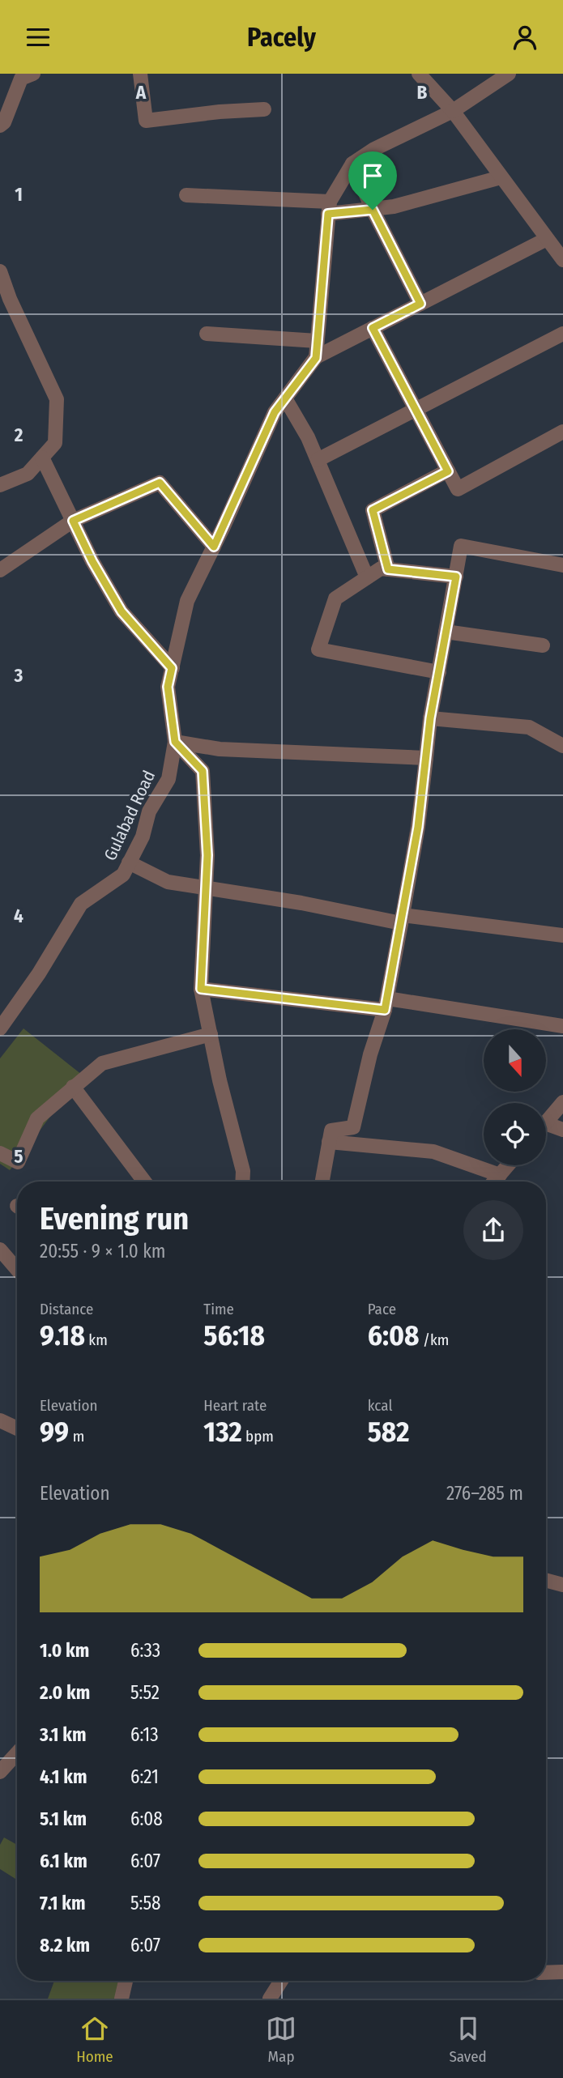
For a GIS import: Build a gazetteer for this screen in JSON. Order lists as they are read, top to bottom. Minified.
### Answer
{"streets":{"street":["Gulabad Road"]},"north":"bottom","page":{"header":"Pacely","heading":["Evening run","20:55 · 9 × 1.0 km"],"stats":[["Distance","9.18 km"],["Time","56:18"],["Pace","6:08 /km"],["Elevation","99 m"],["Heart rate","132 bpm"],["kcal","582"]],"chart":["Elevation","276–285 m"],"list":[{"name":"1.0 km","note":"6:33"},{"name":"2.0 km","note":"5:52"},{"name":"3.1 km","note":"6:13"},{"name":"4.1 km","note":"6:21"},{"name":"5.1 km","note":"6:08"},{"name":"6.1 km","note":"6:07"},{"name":"7.1 km","note":"5:58"},{"name":"8.2 km","note":"6:07"}],"tabs":["Home","Map","Saved"]},"grid":{"columns":["A","B"],"rows":["1","2","3","4","5"]}}
